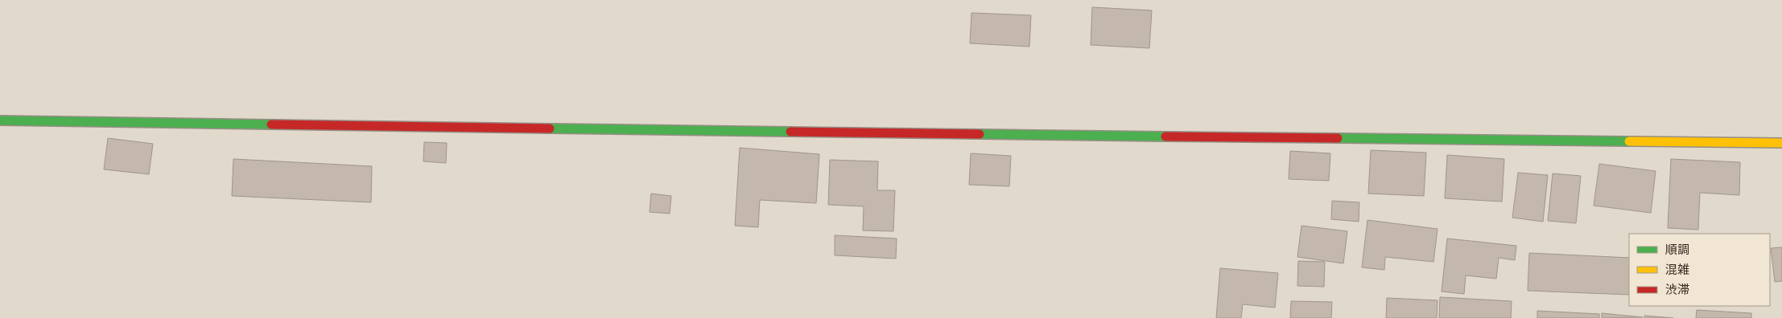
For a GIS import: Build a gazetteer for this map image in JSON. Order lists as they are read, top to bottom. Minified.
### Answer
{"legend":["順調","混雑","渋滞"]}
